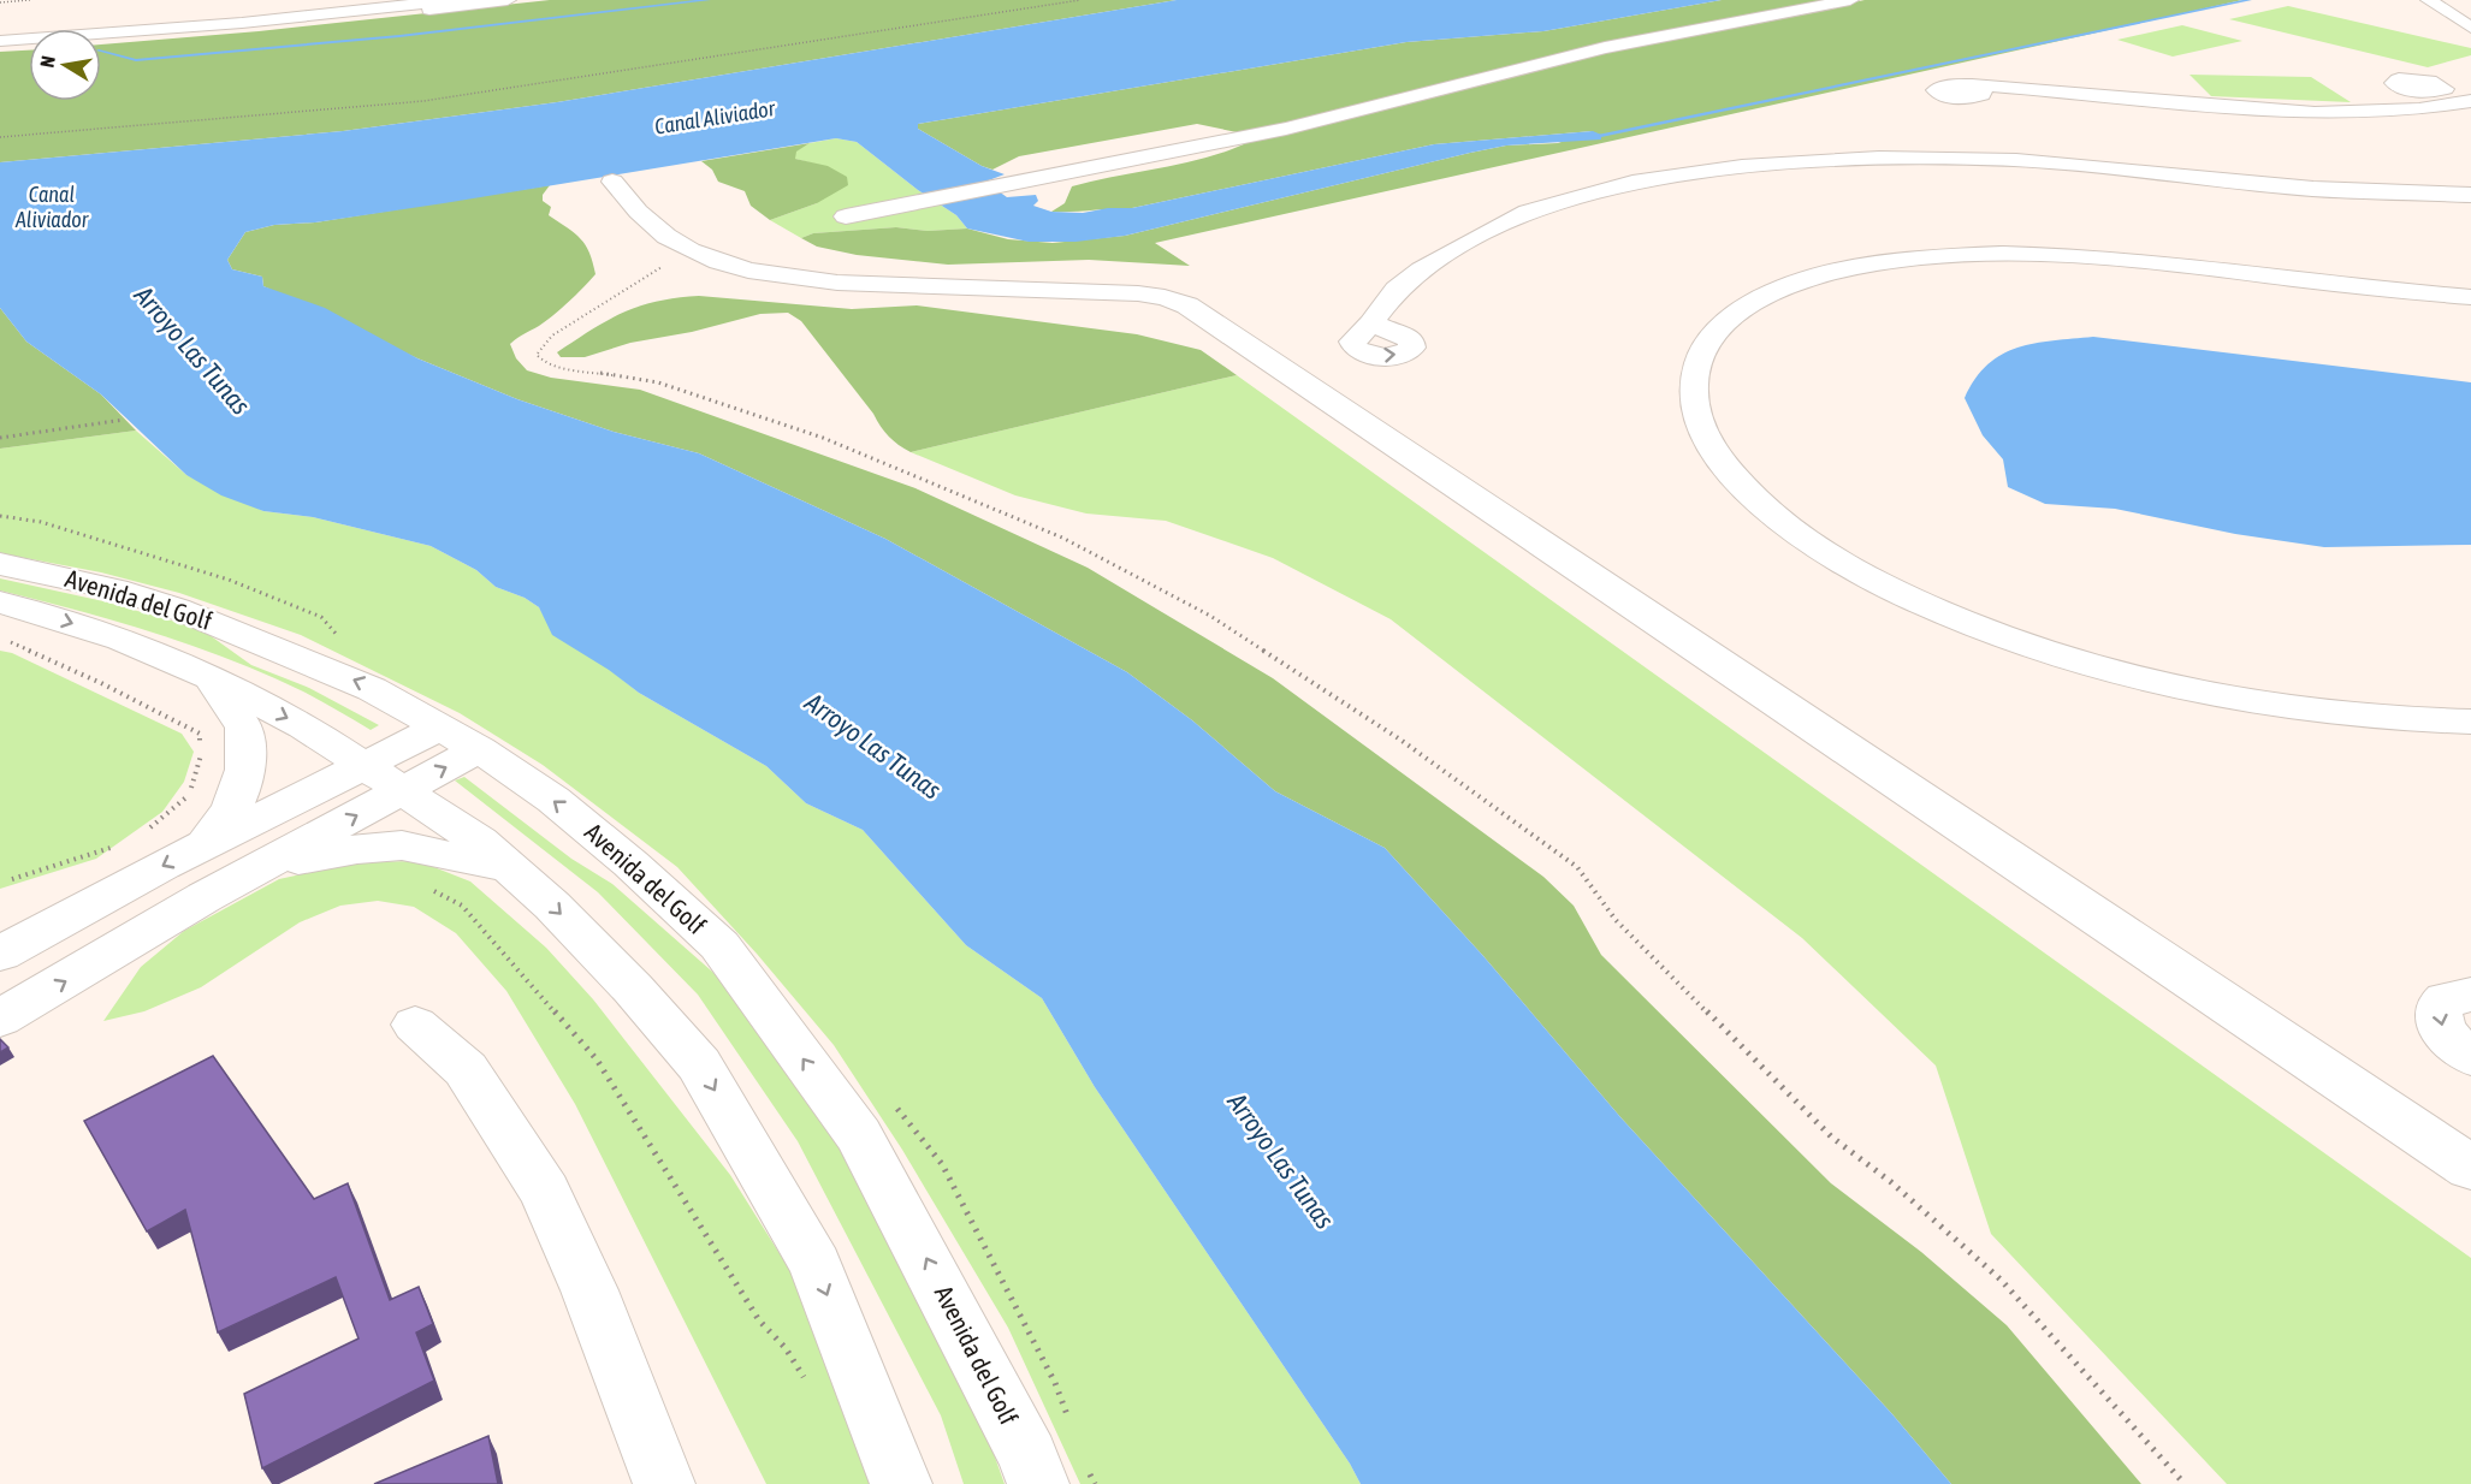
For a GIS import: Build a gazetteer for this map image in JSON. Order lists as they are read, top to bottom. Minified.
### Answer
{"streets":{"street":["Avenida del Golf"]},"water":["Canal Aliviador","Arroyo Las Tunas"],"north":"left"}
